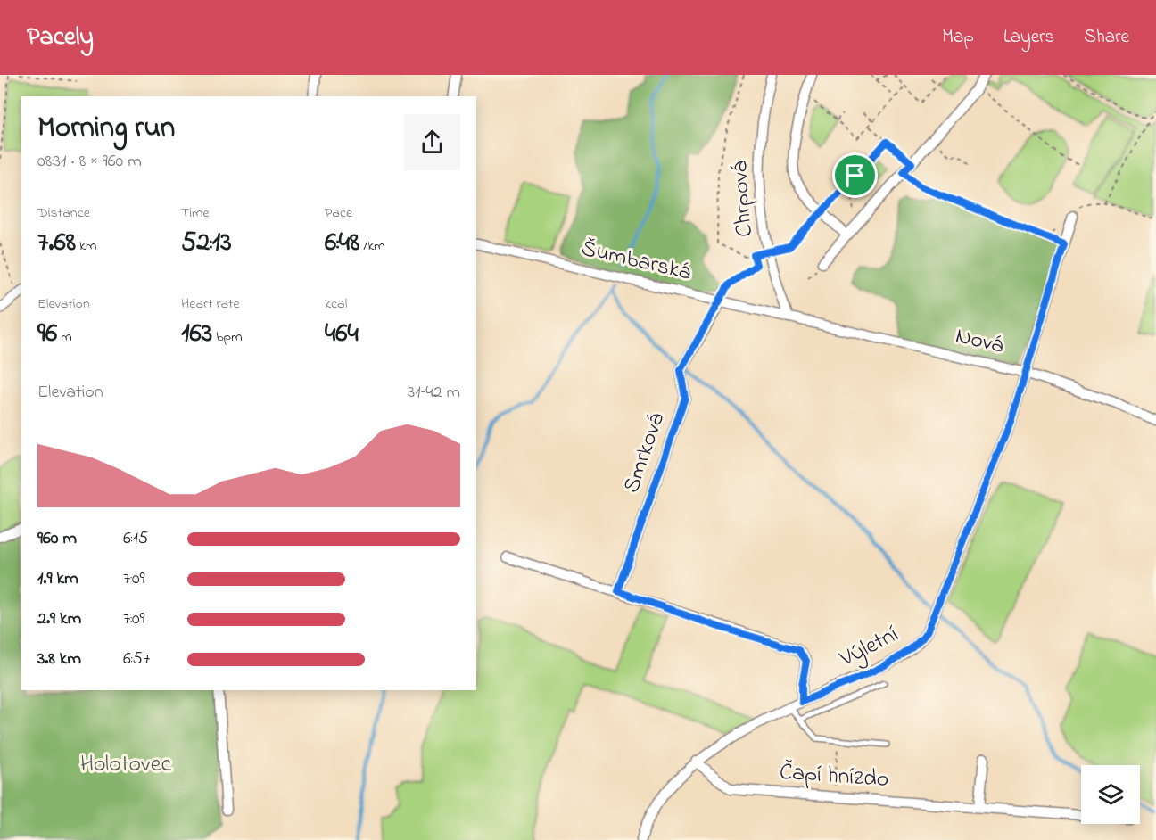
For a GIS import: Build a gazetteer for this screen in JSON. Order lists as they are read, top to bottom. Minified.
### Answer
{"streets":{"street":["Chrpová","Šumbarská","Nová","Smrková","Výletní","Čapí hnízdo"]},"crossings":[["Chrpová","Šumbarská"],["Chrpová","Nová"],["Šumbarská","Nová"],["Šumbarská","Smrková"],["Nová","Výletní"],["Výletní","Čapí hnízdo"]],"parks":["Holotovec"],"page":{"header":"Pacely","nav":["Map","Layers","Share"],"heading":["Morning run","08:31 · 8 × 960 m"],"stats":[["Distance","7.68 km"],["Time","52:13"],["Pace","6:48 /km"],["Elevation","96 m"],["Heart rate","163 bpm"],["kcal","464"]],"chart":["Elevation","31–42 m"],"list":[{"name":"960 m","note":"6:15"},{"name":"1.9 km","note":"7:09"},{"name":"2.9 km","note":"7:09"},{"name":"3.8 km","note":"6:57"}]}}
